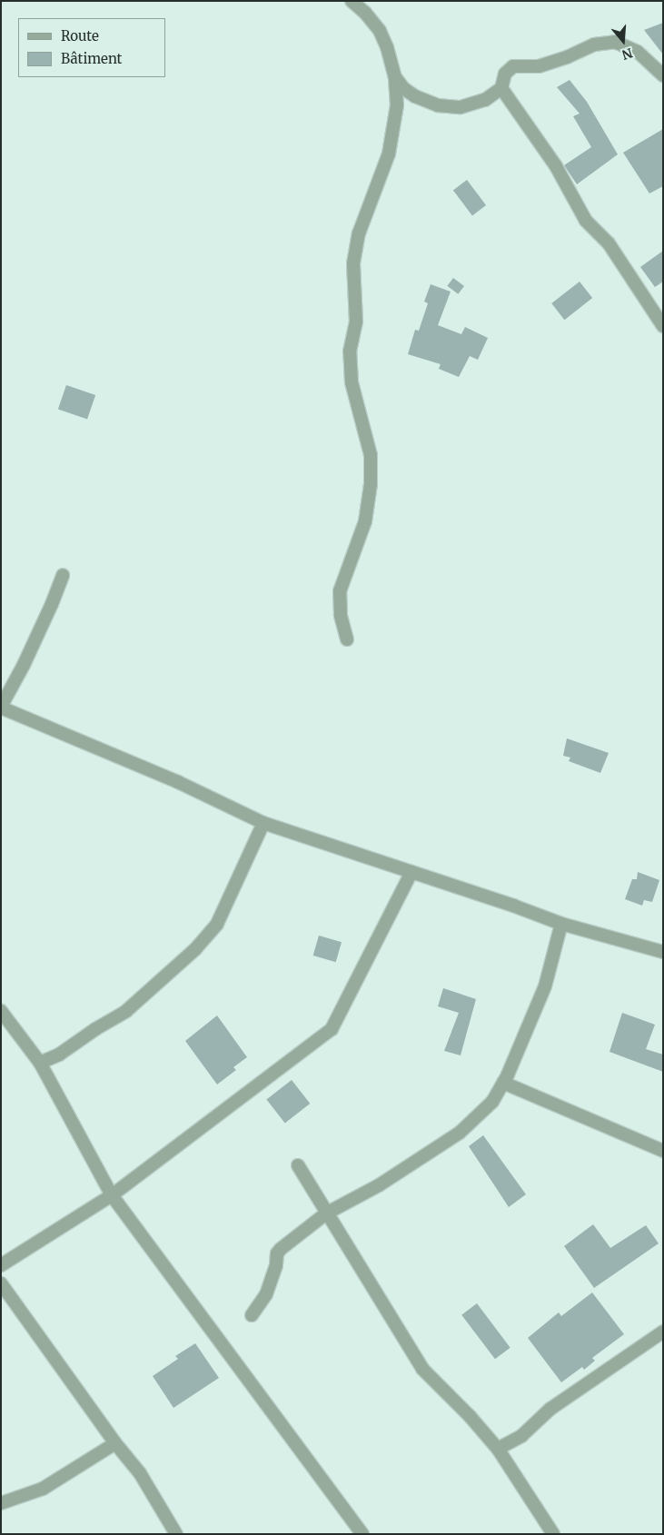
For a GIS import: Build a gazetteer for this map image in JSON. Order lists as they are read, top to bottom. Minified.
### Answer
{"legend":["Route","Bâtiment"],"north":"bottom"}
